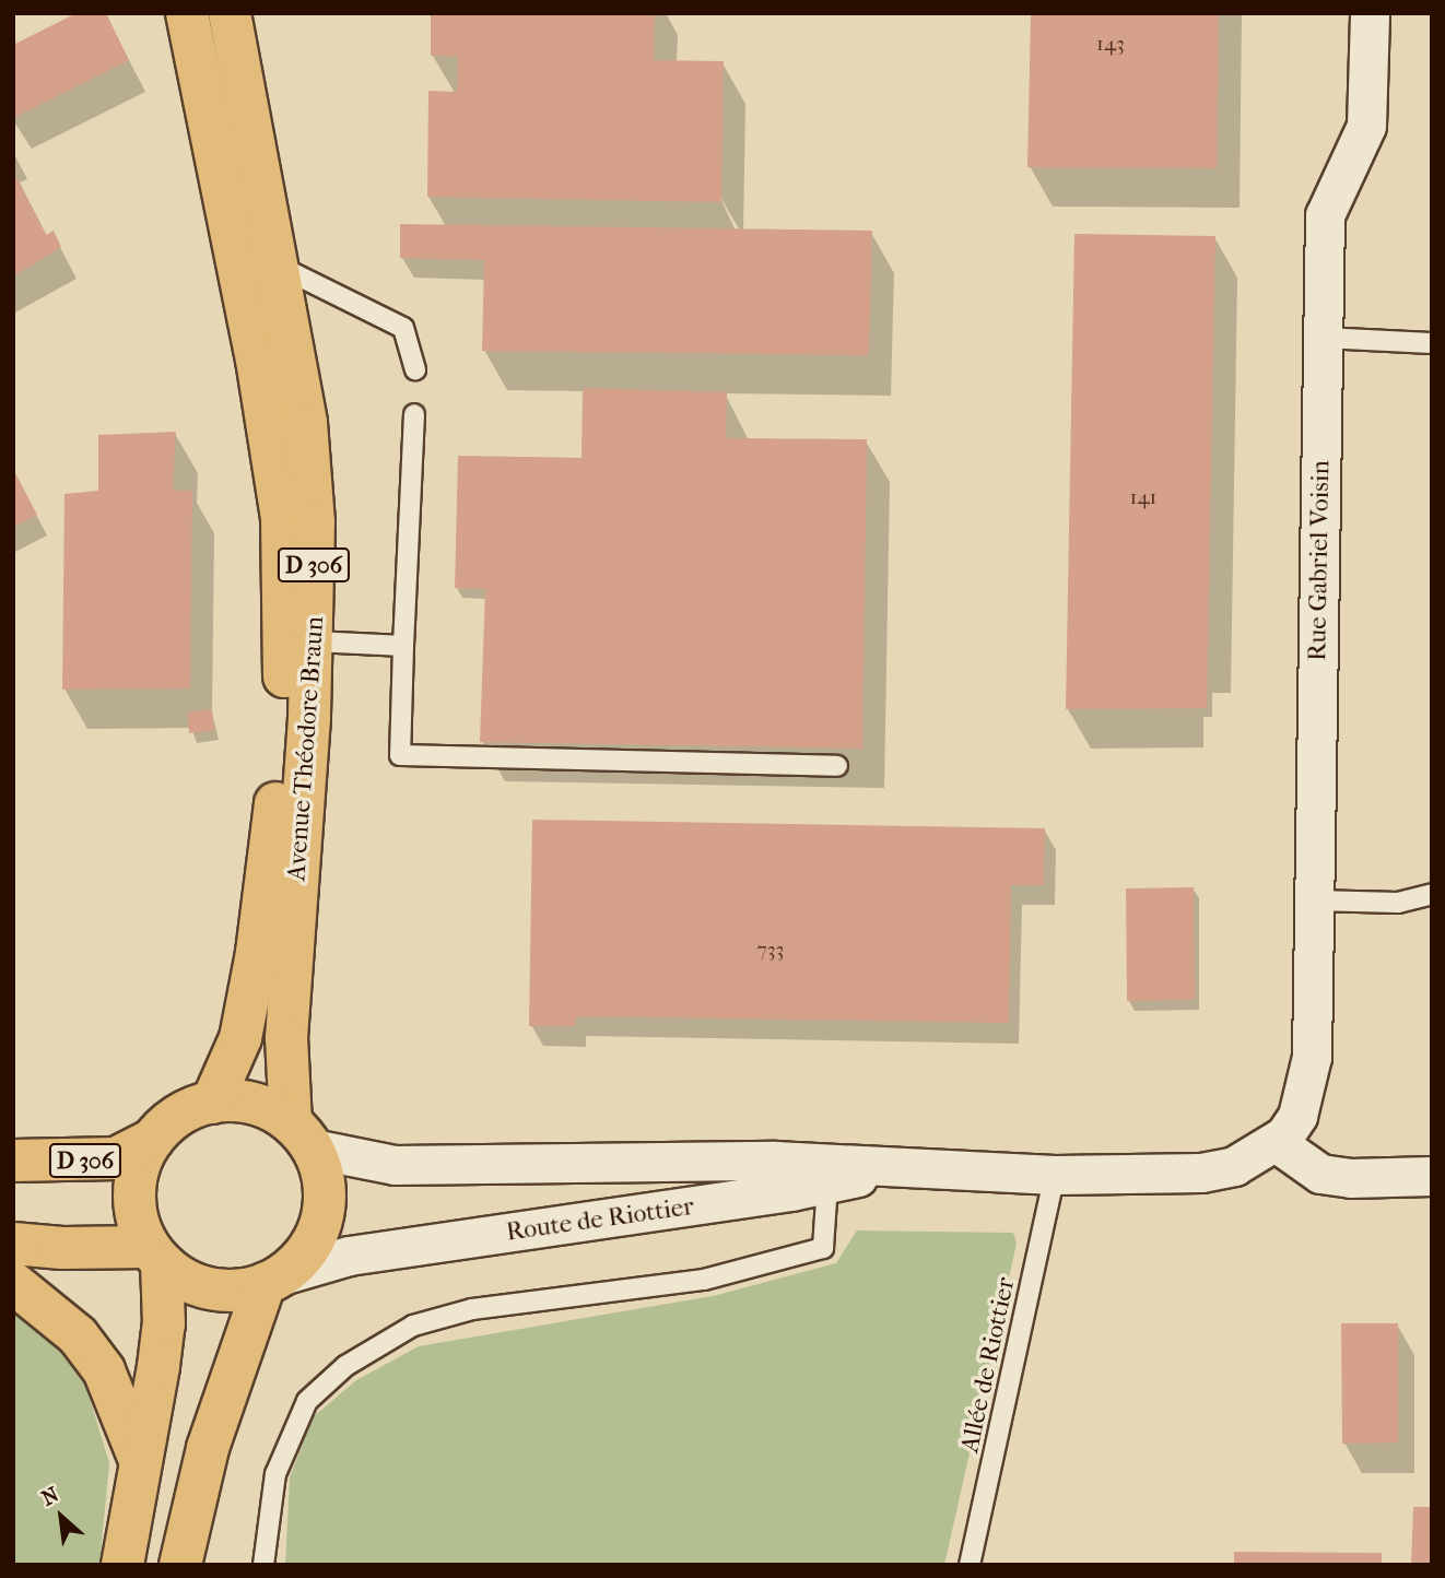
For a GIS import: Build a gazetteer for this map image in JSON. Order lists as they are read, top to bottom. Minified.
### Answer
{"streets":{"main road":["D 306","Avenue Théodore Braun"],"street":["Rue Gabriel Voisin","Route de Riottier"],"lane":["Allée de Riottier"]},"crossings":[["Rue Gabriel Voisin","Route de Riottier"],["D 306","Avenue Théodore Braun"],["D 306","Route de Riottier"],["Avenue Théodore Braun","Route de Riottier"],["Route de Riottier","Allée de Riottier"]],"house_numbers":["143","141","733"],"north":"top left"}
